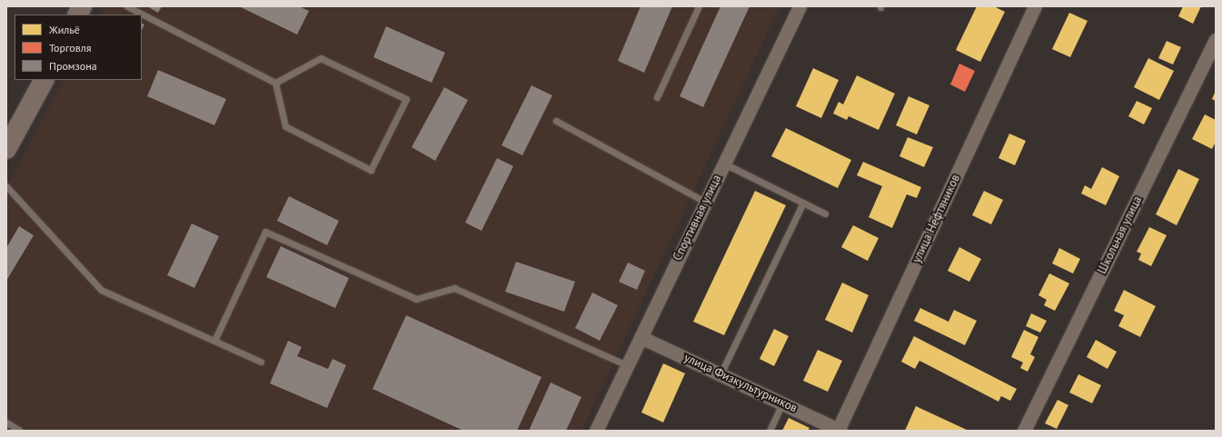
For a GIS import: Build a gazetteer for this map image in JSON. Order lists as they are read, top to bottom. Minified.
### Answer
{"streets":{"street":["Спортивная улица","улица Нефтяников","Школьная улица","улица Физкультурников"]},"crossings":[["Спортивная улица","улица Физкультурников"],["улица Нефтяников","улица Физкультурников"]],"legend":["Жильё","Торговля","Промзона"]}
